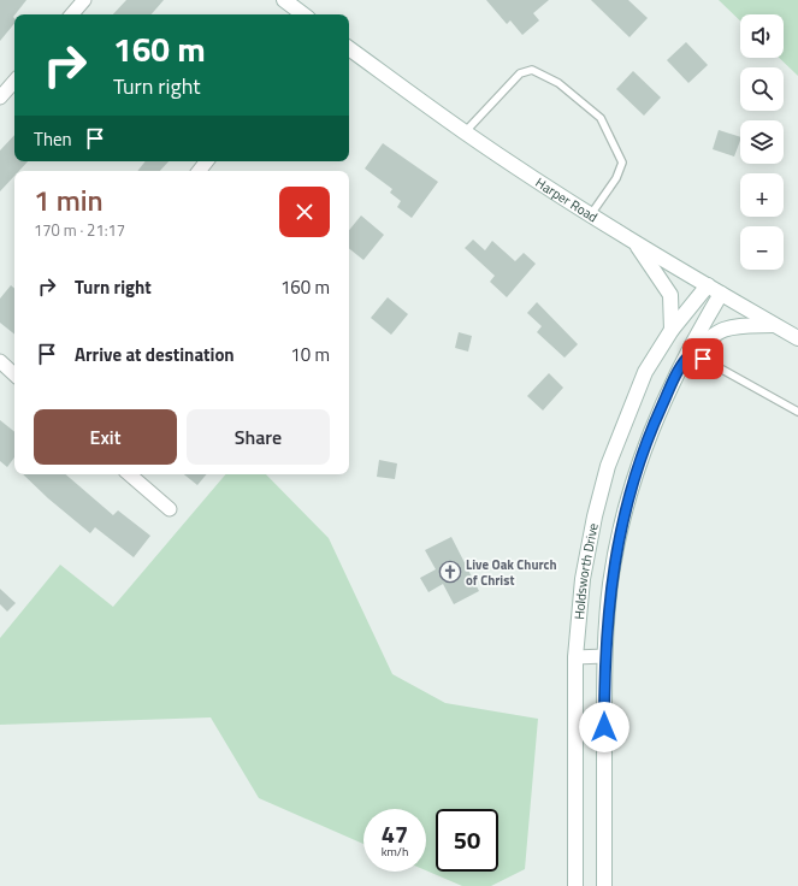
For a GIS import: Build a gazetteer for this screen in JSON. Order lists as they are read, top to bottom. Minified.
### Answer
{"streets":{"main road":["Harper Road","Holdsworth Drive"]},"crossings":[["Harper Road","Holdsworth Drive"]],"places":{"church":["Live Oak Church of Christ"]},"page":{"map_buttons":["+","−"],"turn":["160 m","Turn right"],"then":"Then","heading":["1 min","170 m · 21:17"],"list":[{"name":"Turn right","value":"160 m"},{"name":"Arrive at destination","value":"10 m"}],"buttons":["Exit","Share"],"speed":"47 km/h","limit":"50"}}
